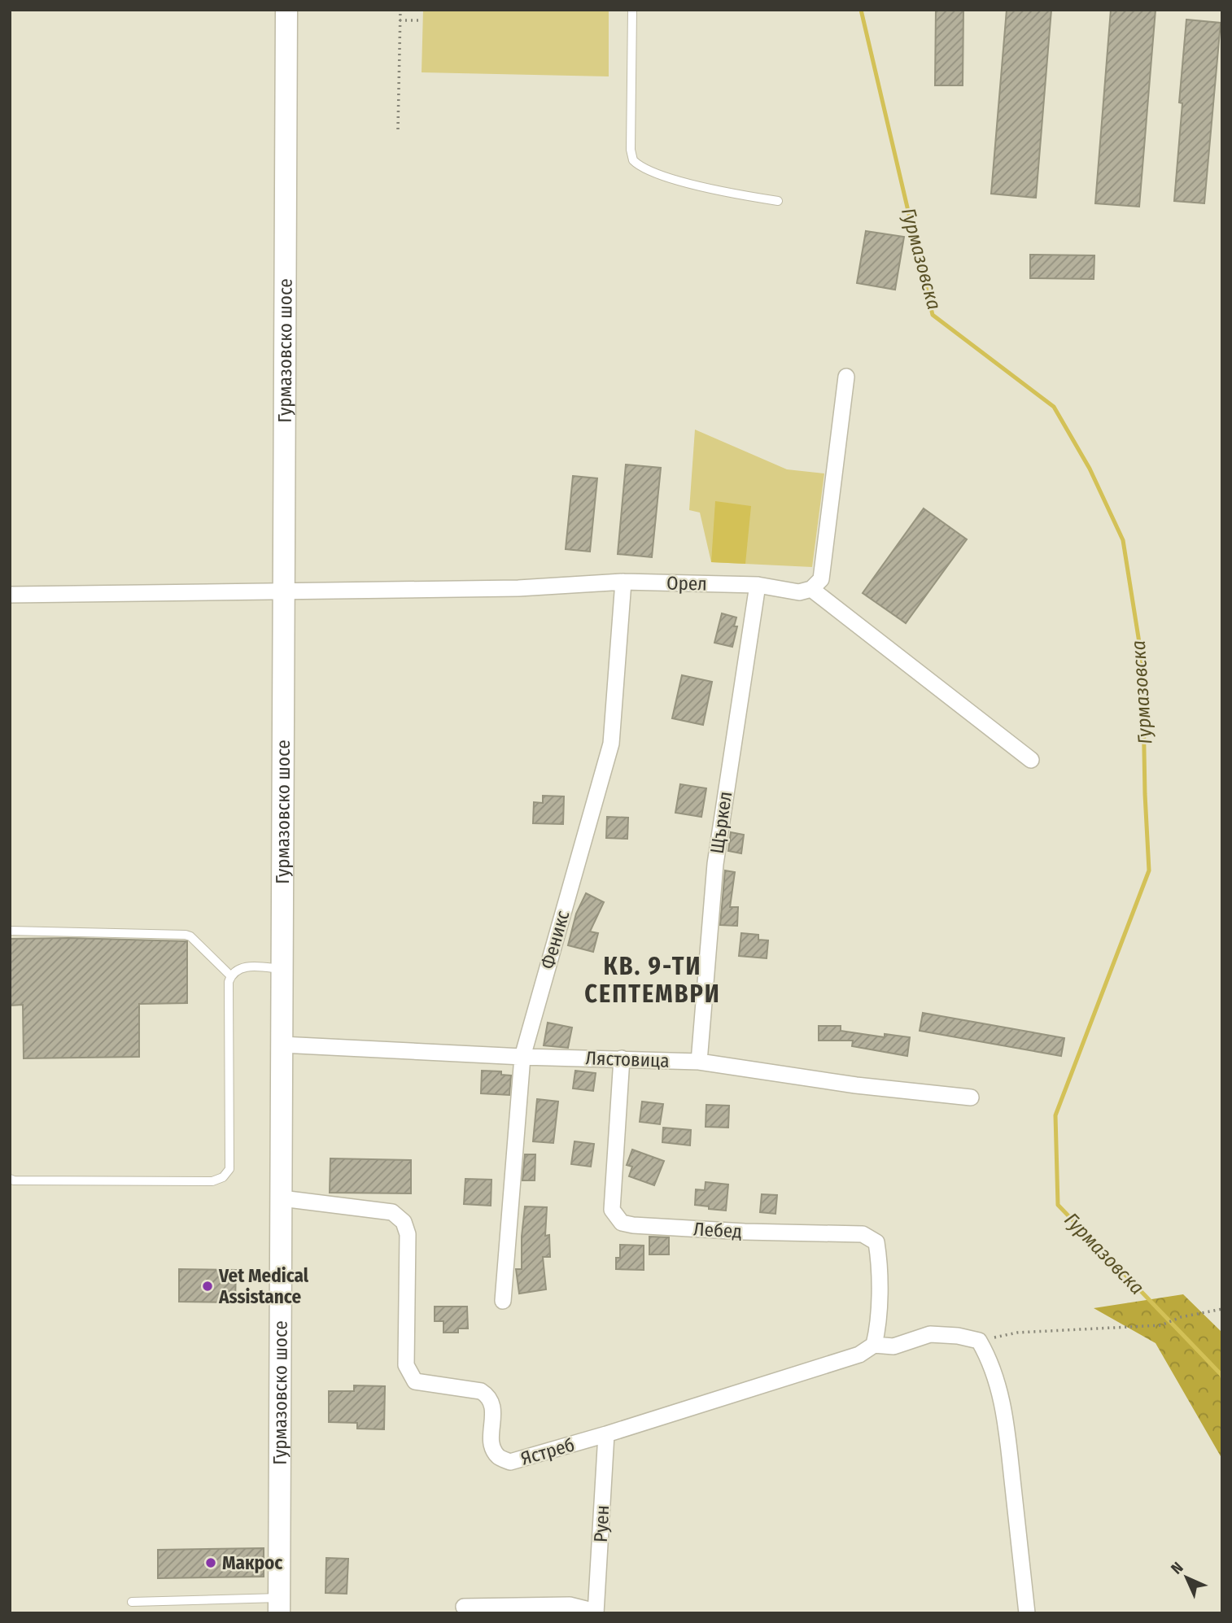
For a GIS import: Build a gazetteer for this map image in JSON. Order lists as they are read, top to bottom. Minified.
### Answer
{"streets":{"street":["Гурмазовско шосе","Орел","Щъркел","Феникс","Лястовица","Лебед","Ястреб","Руен"]},"crossings":[["Гурмазовско шосе","Орел"],["Гурмазовско шосе","Лястовица"],["Гурмазовско шосе","Ястреб"],["Орел","Щъркел"],["Орел","Феникс"],["Щъркел","Лястовица"],["Феникс","Лястовица"],["Лястовица","Лебед"],["Лебед","Ястреб"],["Ястреб","Руен"]],"districts":["КВ. 9-ТИ СЕПТЕМВРИ"],"water":["Гурмазовска"],"places":["Vet Medical Assistance","Макрос"],"north":"top left"}
